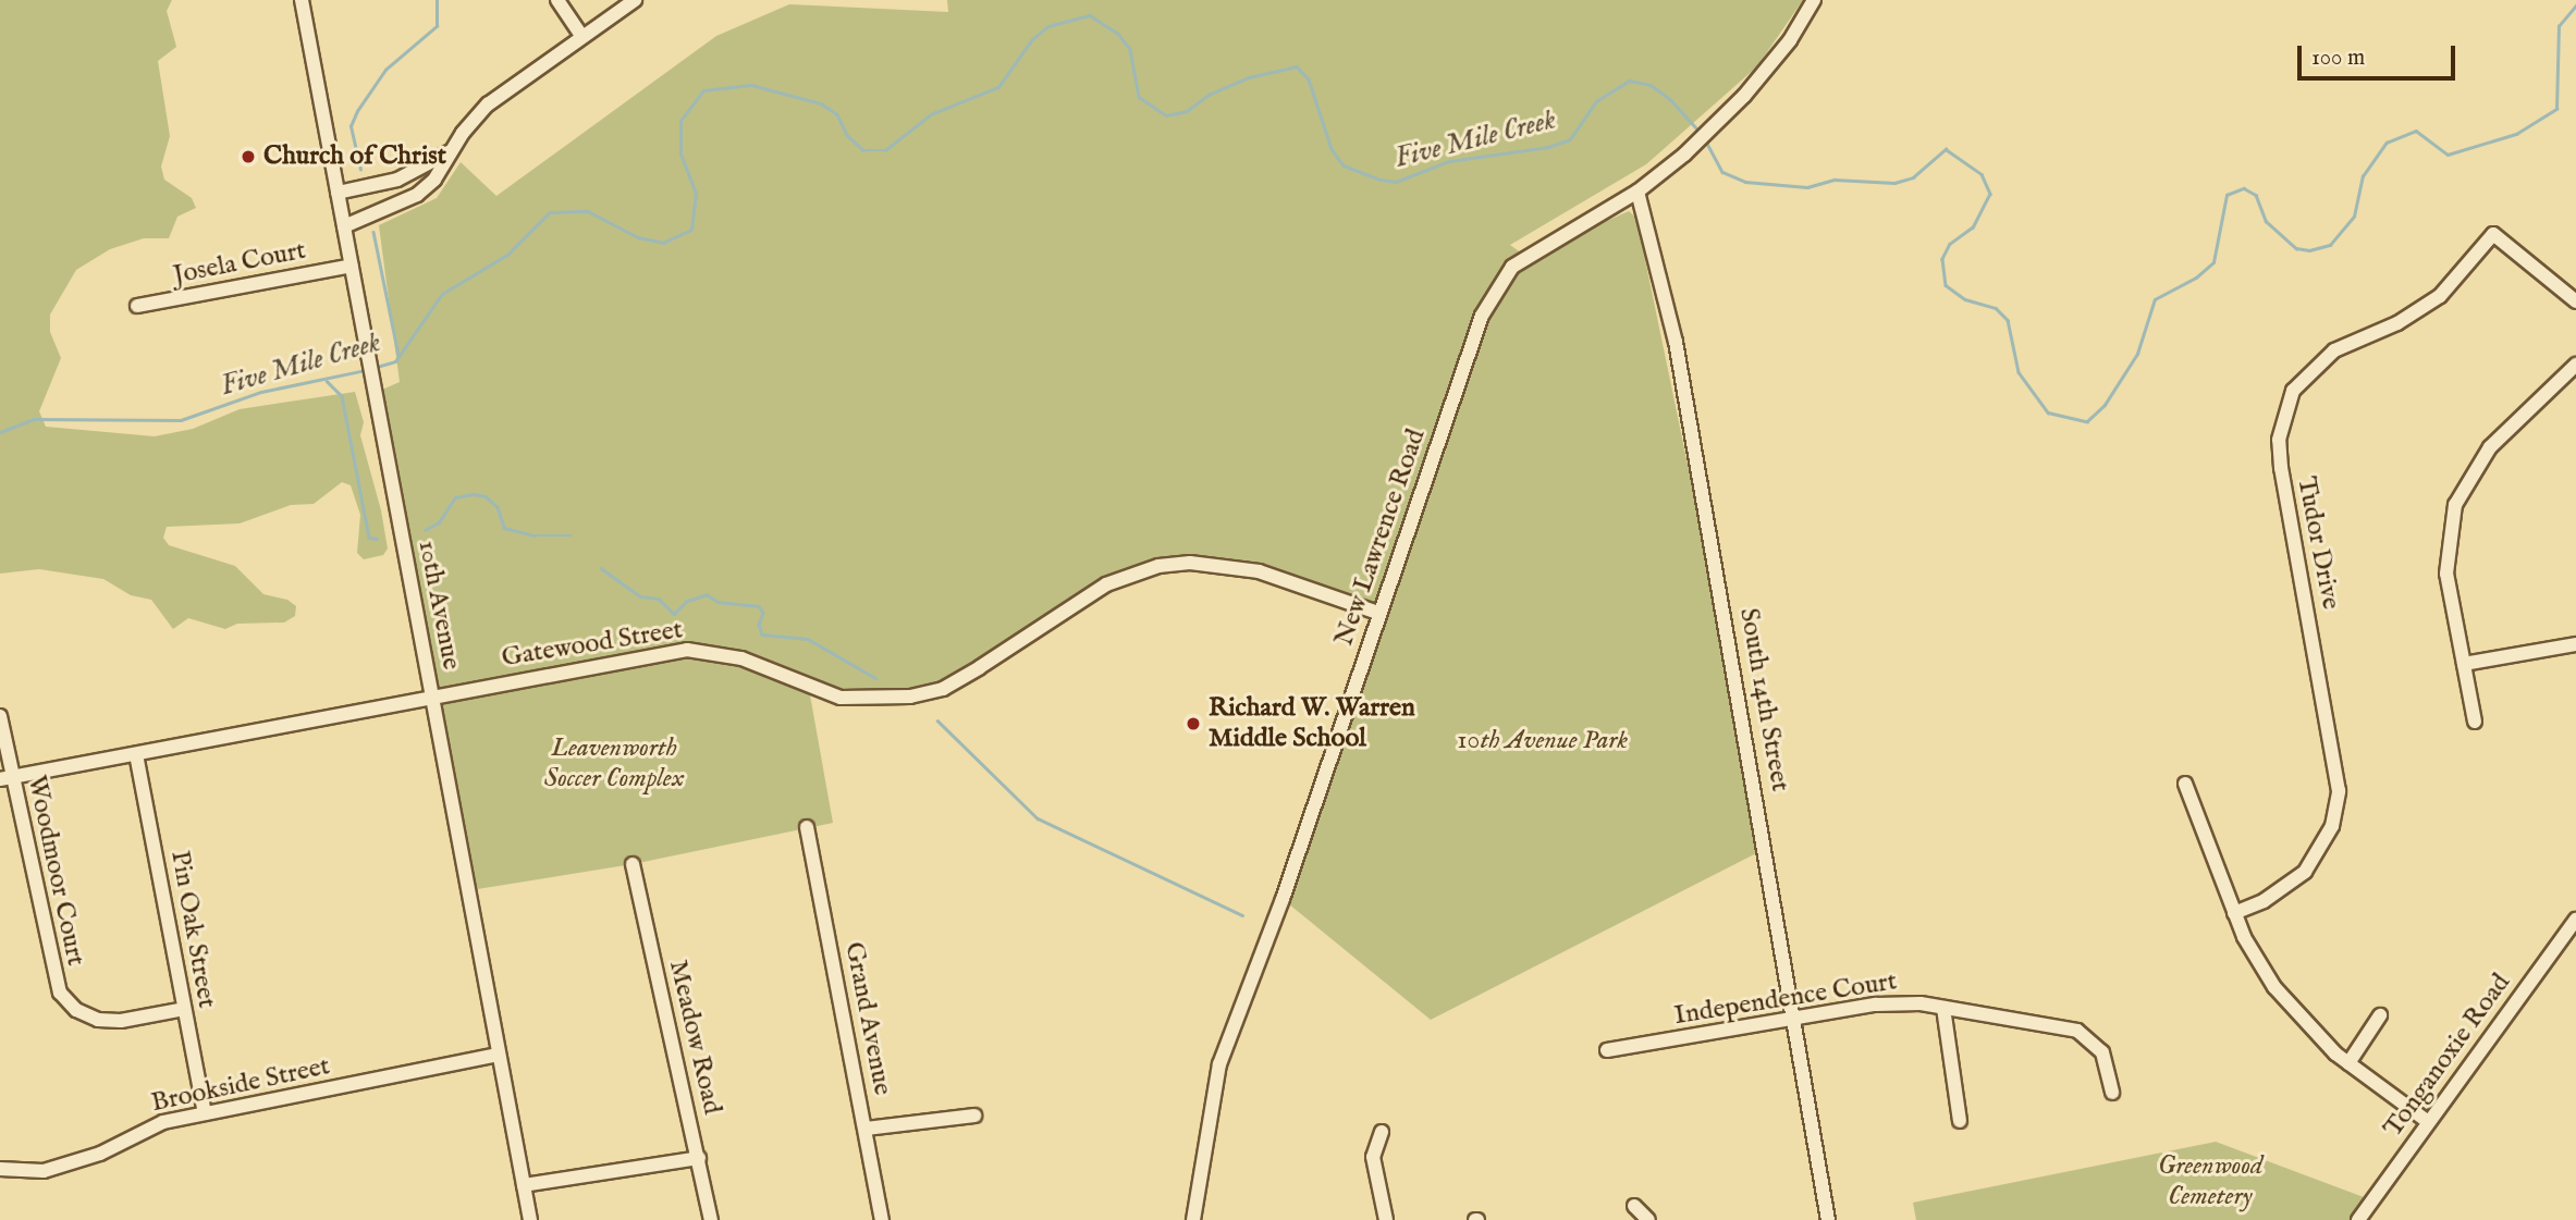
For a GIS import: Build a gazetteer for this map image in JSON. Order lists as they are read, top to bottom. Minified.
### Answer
{"streets":{"street":["Josela Court","New Lawrence Road","Tudor Drive","10th Avenue","Gatewood Street","South 14th Street","Woodmoor Court","Pin Oak Street","Independence Court","Grand Avenue","Meadow Road","Tonganoxie Road","Brookside Street"]},"crossings":[["Josela Court","10th Avenue"],["New Lawrence Road","Gatewood Street"],["New Lawrence Road","South 14th Street"],["10th Avenue","Gatewood Street"],["10th Avenue","Brookside Street"],["Gatewood Street","Woodmoor Court"],["Gatewood Street","Pin Oak Street"],["South 14th Street","Independence Court"],["Woodmoor Court","Pin Oak Street"],["Pin Oak Street","Brookside Street"]],"water":["Five Mile Creek"],"parks":["10th Avenue Park","Leavenworth Soccer Complex","Greenwood Cemetery"],"places":["Church of Christ","Richard W. Warren Middle School"],"scale_bar":"100 m"}
